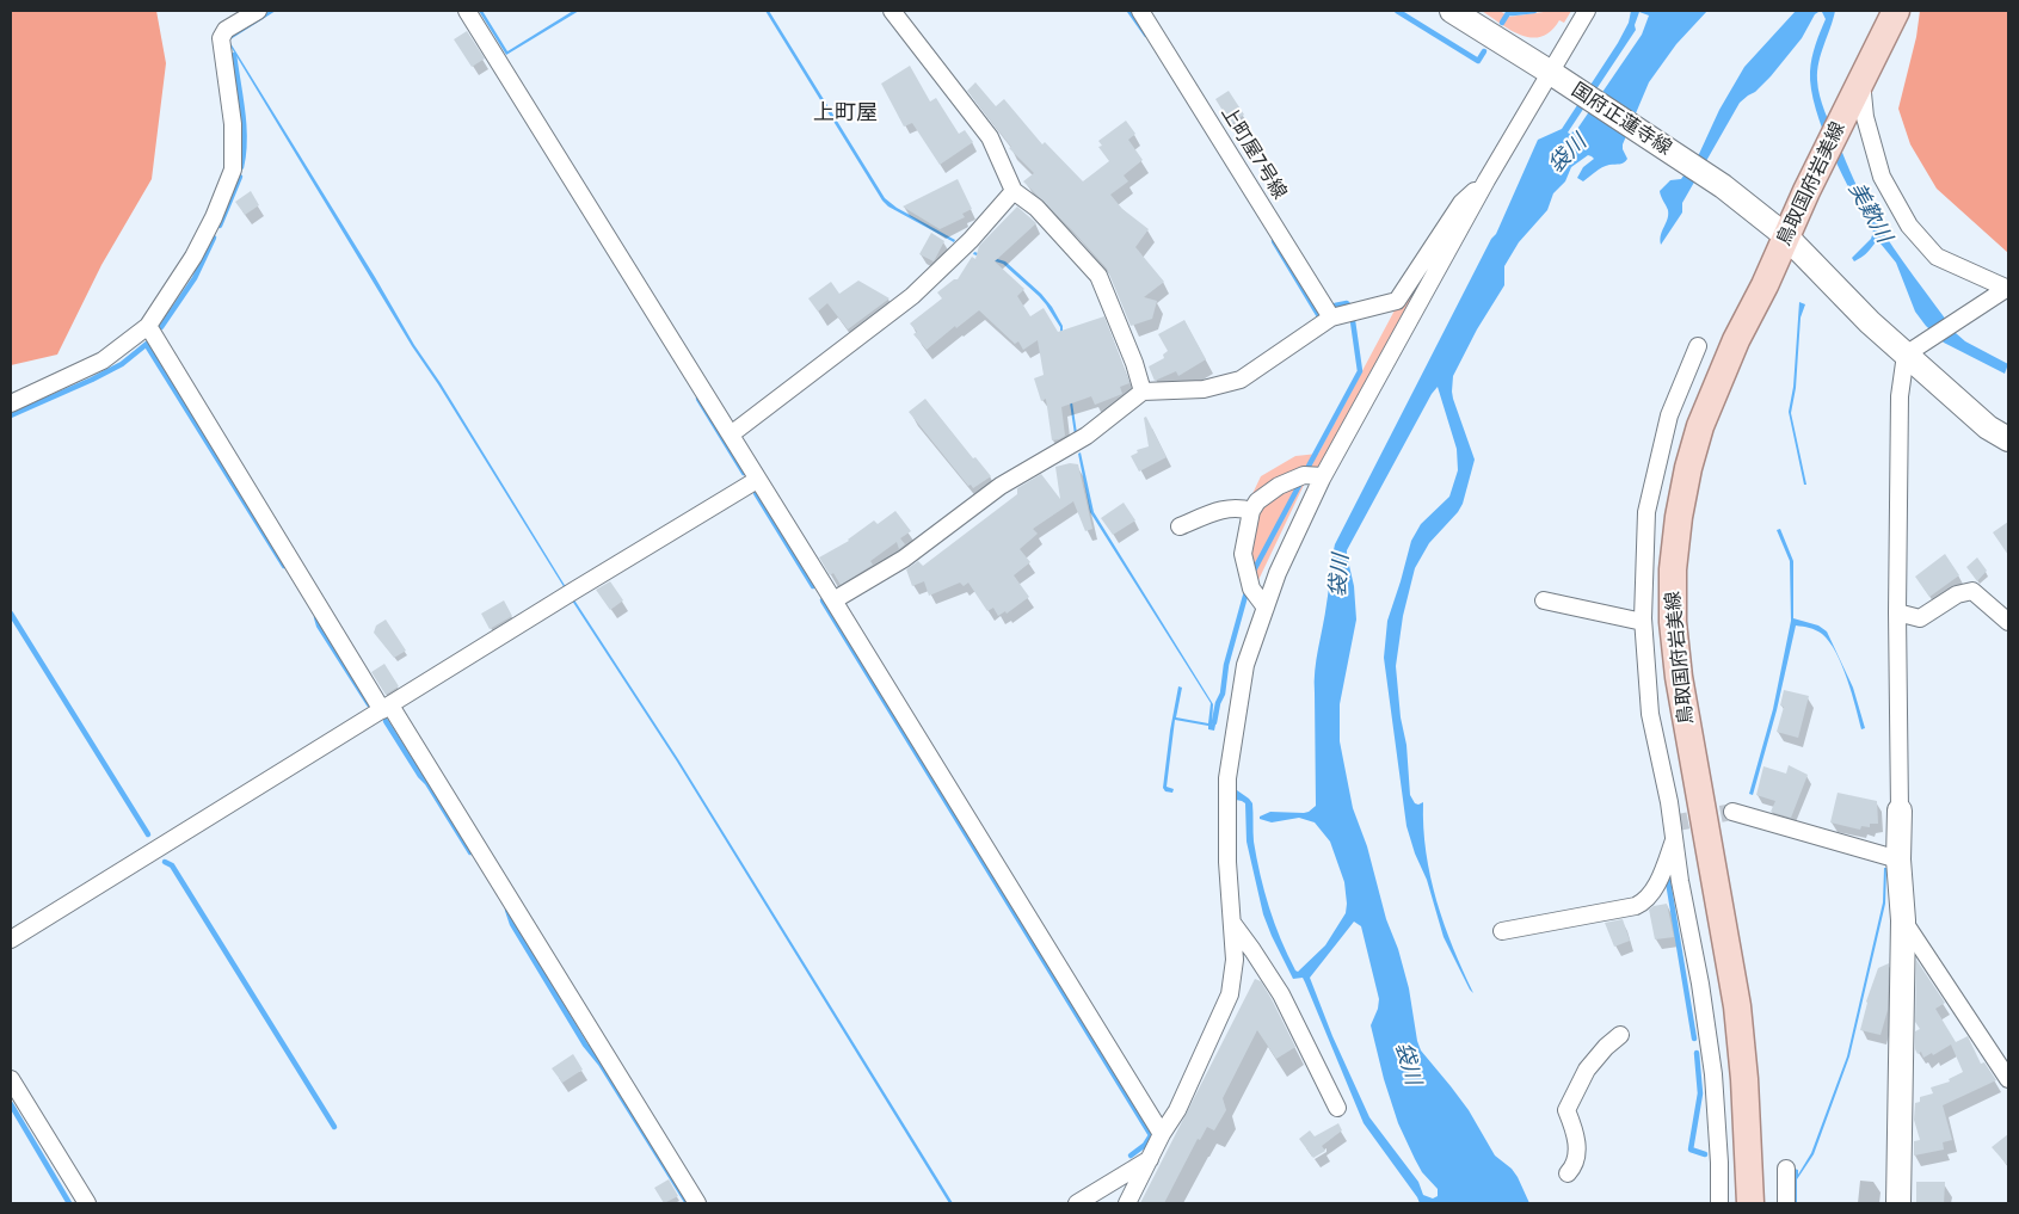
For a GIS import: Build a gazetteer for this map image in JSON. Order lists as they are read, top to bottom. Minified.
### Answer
{"streets":{"main road":["鳥取国府岩美線"],"street":["国府正蓮寺線","上町屋7号線"]},"crossings":[["国府正蓮寺線","鳥取国府岩美線"]],"districts":["上町屋"],"water":["袋川","美歎川"]}
